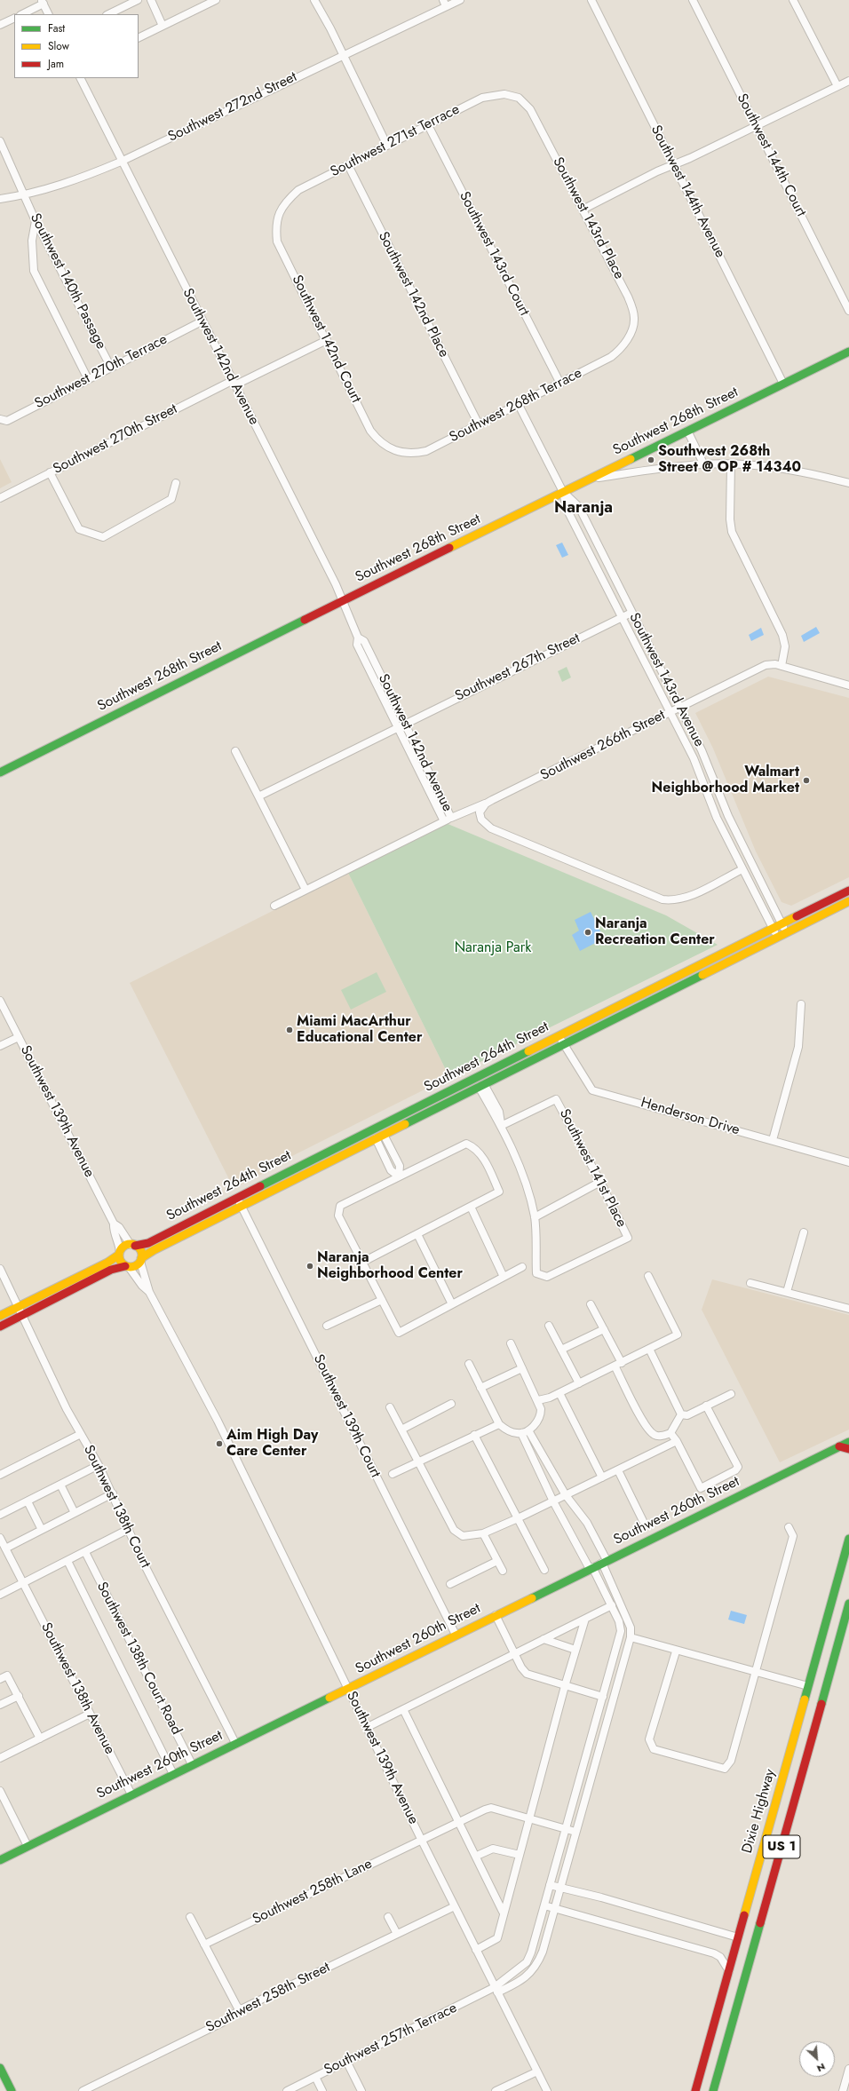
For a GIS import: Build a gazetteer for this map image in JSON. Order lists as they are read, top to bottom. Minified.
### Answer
{"streets":{"main road":["Southwest 268th Street","Southwest 264th Street","Southwest 260th Street","Dixie Highway","US 1"],"street":["Southwest 272nd Street","Southwest 271st Terrace","Southwest 144th Court","Southwest 144th Avenue","Southwest 143rd Place","Southwest 143rd Court","Southwest 140th Passage","Southwest 142nd Place","Southwest 142nd Court","Southwest 142nd Avenue","Southwest 270th Terrace","Southwest 268th Terrace","Southwest 270th Street","Southwest 267th Street","Southwest 143rd Avenue","Southwest 266th Street","Southwest 139th Avenue","Henderson Drive","Southwest 141st Place","Southwest 139th Court","Southwest 138th Court","Southwest 138th Court Road","Southwest 138th Avenue","Southwest 258th Lane","Southwest 258th Street","Southwest 257th Terrace"]},"crossings":[["Southwest 272nd Street","Southwest 140th Passage"],["Southwest 272nd Street","Southwest 142nd Avenue"],["Southwest 271st Terrace","Southwest 143rd Place"],["Southwest 271st Terrace","Southwest 143rd Court"],["Southwest 271st Terrace","Southwest 142nd Place"],["Southwest 271st Terrace","Southwest 142nd Court"],["Southwest 144th Avenue","Southwest 268th Street"],["Southwest 143rd Place","Southwest 268th Terrace"],["Southwest 143rd Court","Southwest 268th Terrace"],["Southwest 140th Passage","Southwest 270th Terrace"],["Southwest 142nd Place","Southwest 268th Terrace"],["Southwest 142nd Court","Southwest 268th Terrace"],["Southwest 142nd Court","Southwest 270th Street"],["Southwest 142nd Avenue","Southwest 270th Terrace"],["Southwest 142nd Avenue","Southwest 268th Street"],["Southwest 142nd Avenue","Southwest 270th Street"],["Southwest 142nd Avenue","Southwest 267th Street"],["Southwest 142nd Avenue","Southwest 266th Street"],["Southwest 268th Terrace","Southwest 143rd Avenue"],["Southwest 268th Street","Southwest 143rd Avenue"],["Southwest 267th Street","Southwest 143rd Avenue"],["Southwest 143rd Avenue","Southwest 266th Street"],["Southwest 143rd Avenue","Southwest 264th Street"],["Southwest 264th Street","Southwest 139th Avenue"],["Southwest 264th Street","Henderson Drive"],["Southwest 264th Street","Southwest 139th Court"],["Southwest 139th Avenue","Southwest 260th Street"],["Southwest 139th Avenue","Southwest 258th Lane"],["Southwest 139th Avenue","Southwest 258th Street"],["Southwest 139th Avenue","Southwest 257th Terrace"],["Southwest 139th Court","Southwest 260th Street"],["Southwest 138th Court","Southwest 260th Street"],["Southwest 260th Street","Southwest 138th Court Road"],["Southwest 260th Street","Southwest 138th Avenue"]],"districts":["Naranja"],"parks":["Naranja Park"],"places":["Southwest 268th Street @ OP # 14340","Walmart Neighborhood Market","Naranja Recreation Center","Miami MacArthur Educational Center","Naranja Neighborhood Center","Aim High Day Care Center"],"legend":["Fast","Slow","Jam"],"north":"bottom right"}
